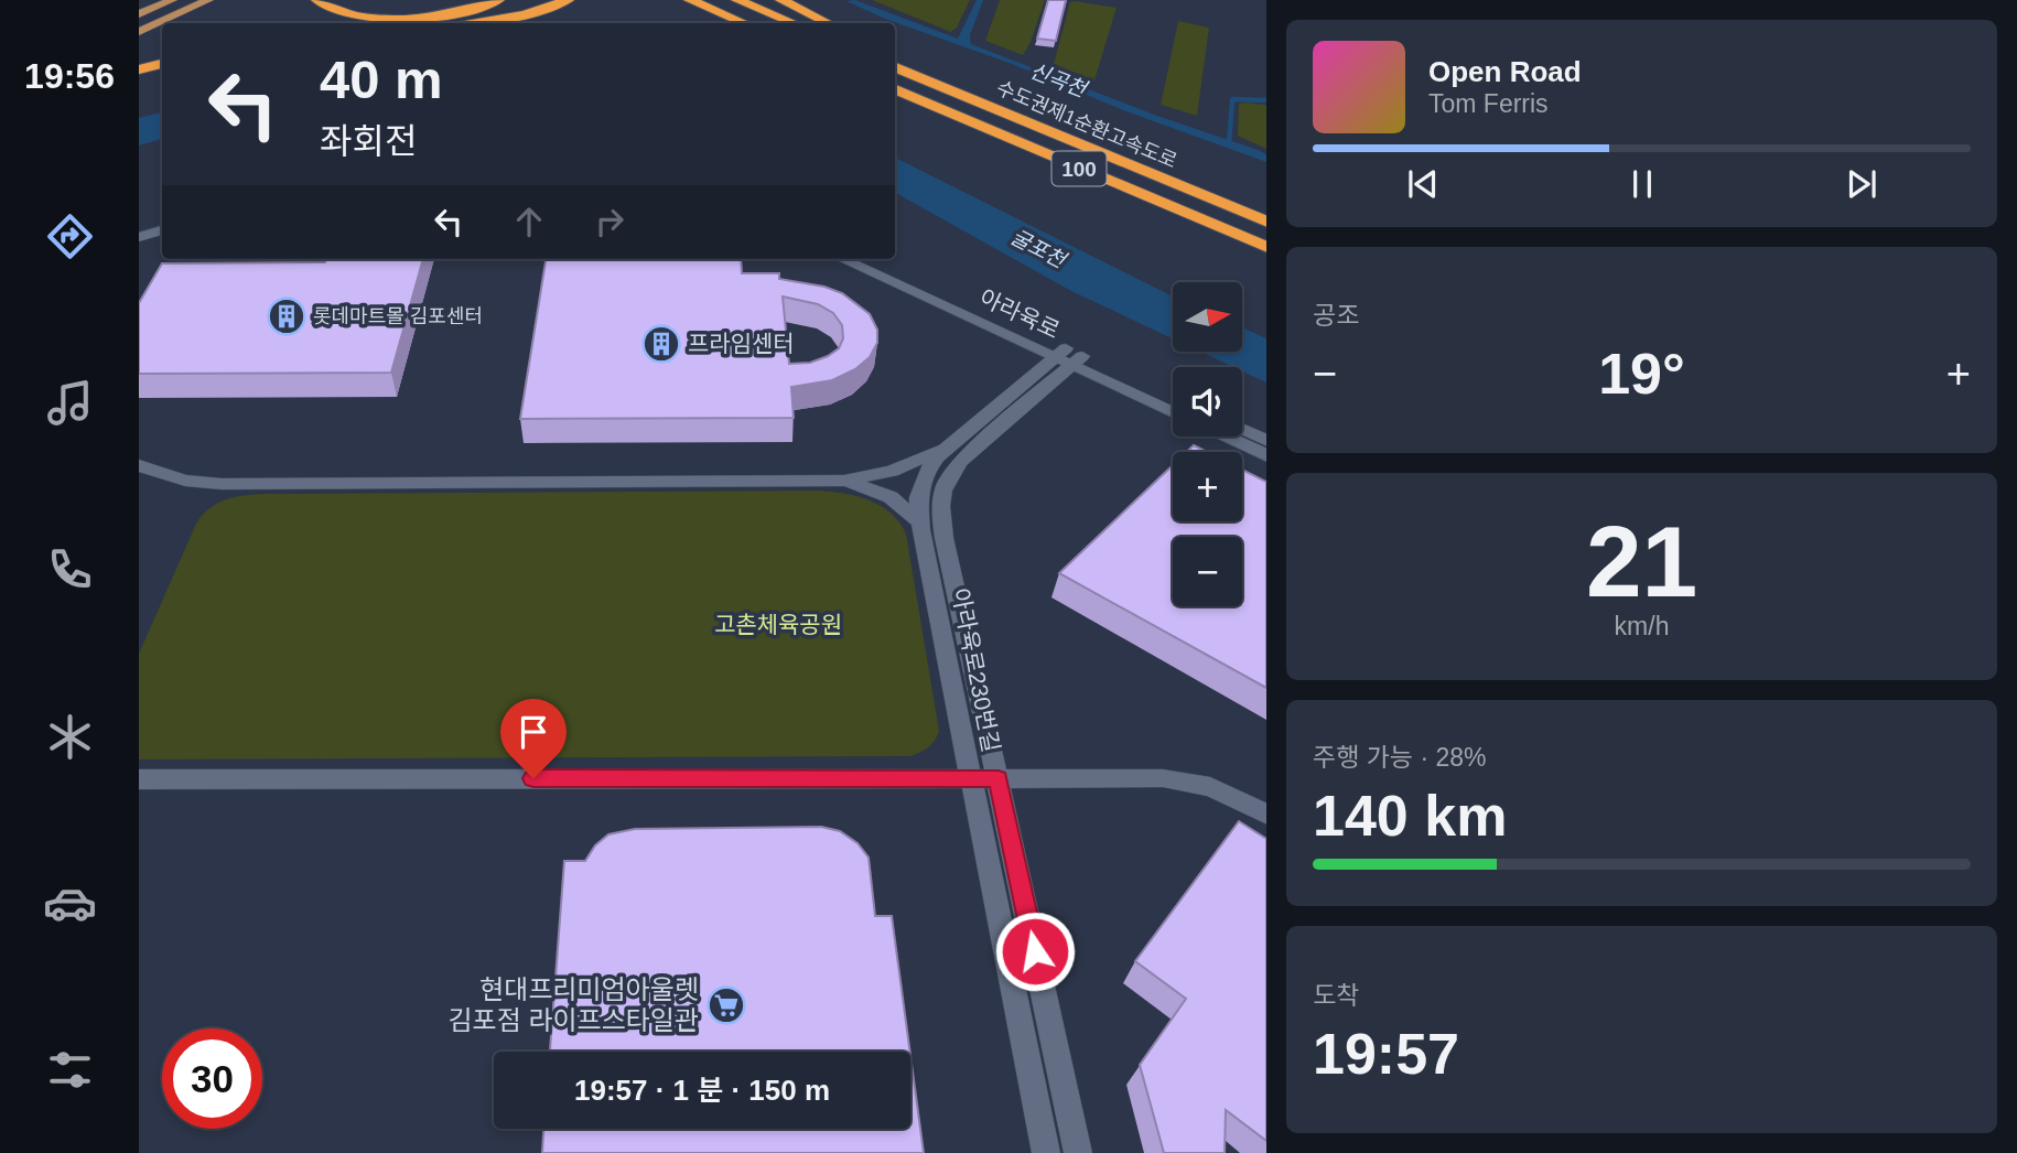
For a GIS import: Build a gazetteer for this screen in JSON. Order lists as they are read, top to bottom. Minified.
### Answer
{"streets":{"highway":["수도권제1순환고속도로","100"],"street":["아라육로","아라육로230번길"]},"crossings":[["아라육로","아라육로230번길"]],"water":["신곡천","굴포천"],"parks":["고촌체육공원"],"places":{"building":["롯데마트몰 김포센터","프라임센터"],"supermarket":["현대프리미엄아울렛 김포점 라이프스타일관"]},"north":"right","page":{"tabs":"19:56","turn":["40 m","좌회전"],"song":["Open Road","Tom Ferris"],"tile":["공조",["21","km/h"],["주행 가능 · 28%","140 km"],["도착","19:57"]],"map_buttons":["+","−"],"heat":["−","19°","+"],"limit":"30","trip":"19:57 · 1 분 · 150 m"}}
